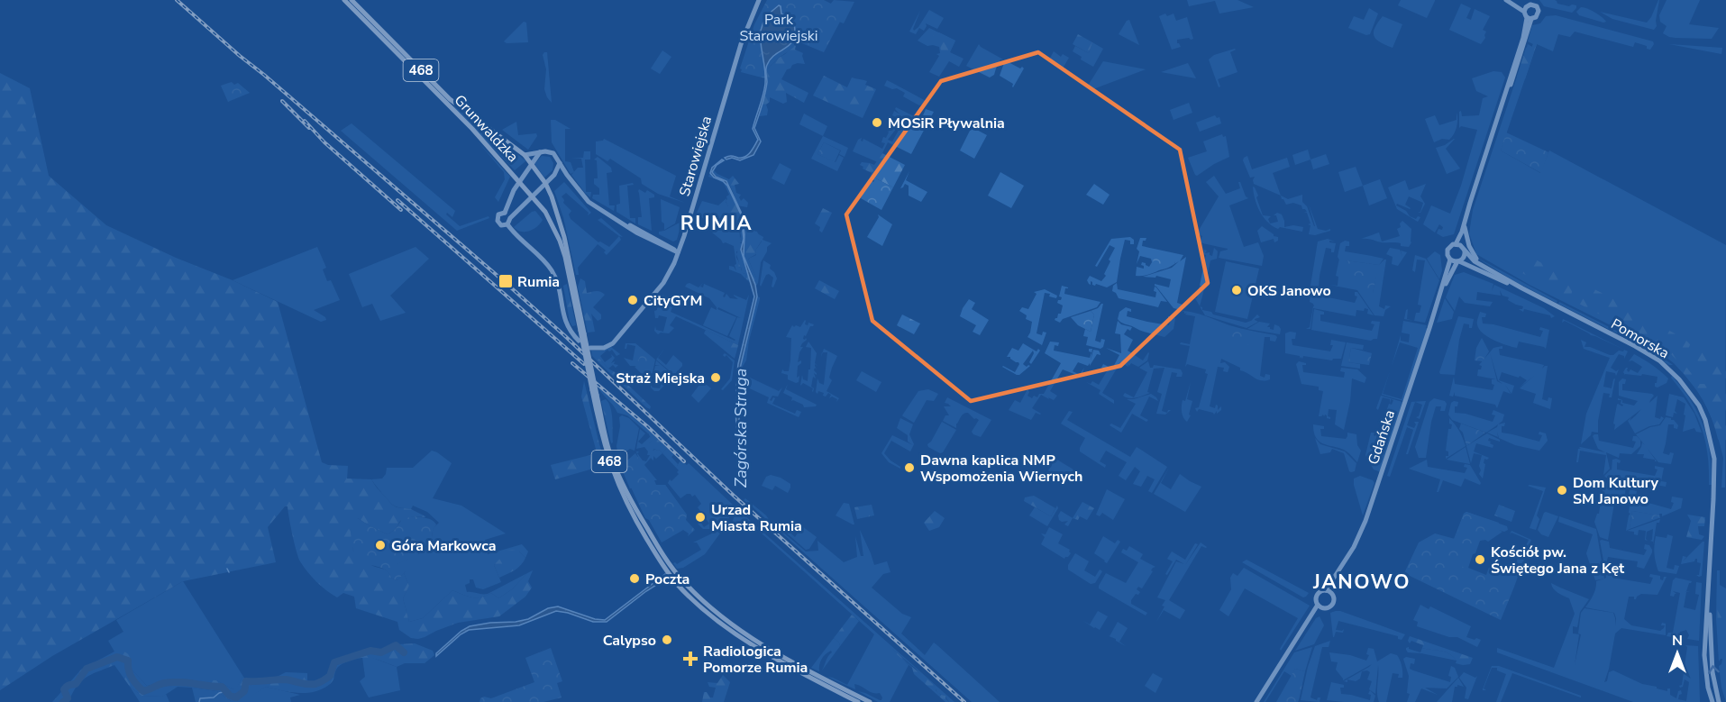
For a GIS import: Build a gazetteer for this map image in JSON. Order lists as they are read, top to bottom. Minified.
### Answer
{"streets":{"main road":["468","Grunwaldzka","Starowiejska","Pomorska","Gdańska"]},"crossings":[["468","Grunwaldzka"],["Pomorska","Gdańska"]],"districts":["RUMIA","JANOWO"],"water":["Zagórska Struga"],"parks":["Park Starowiejski"],"places":{"other":["MOSiR Pływalnia","OKS Janowo","CityGYM","Straż Miejska","Dawna kaplica NMP Wspomożenia Wiernych","Dom Kultury SM Janowo","Urzad Miasta Rumia","Góra Markowca","Kościół pw. Świętego Jana z Kęt","Poczta","Calypso"],"transit":["Rumia"],"health":["Radiologica Pomorze Rumia"]},"north":"top"}
